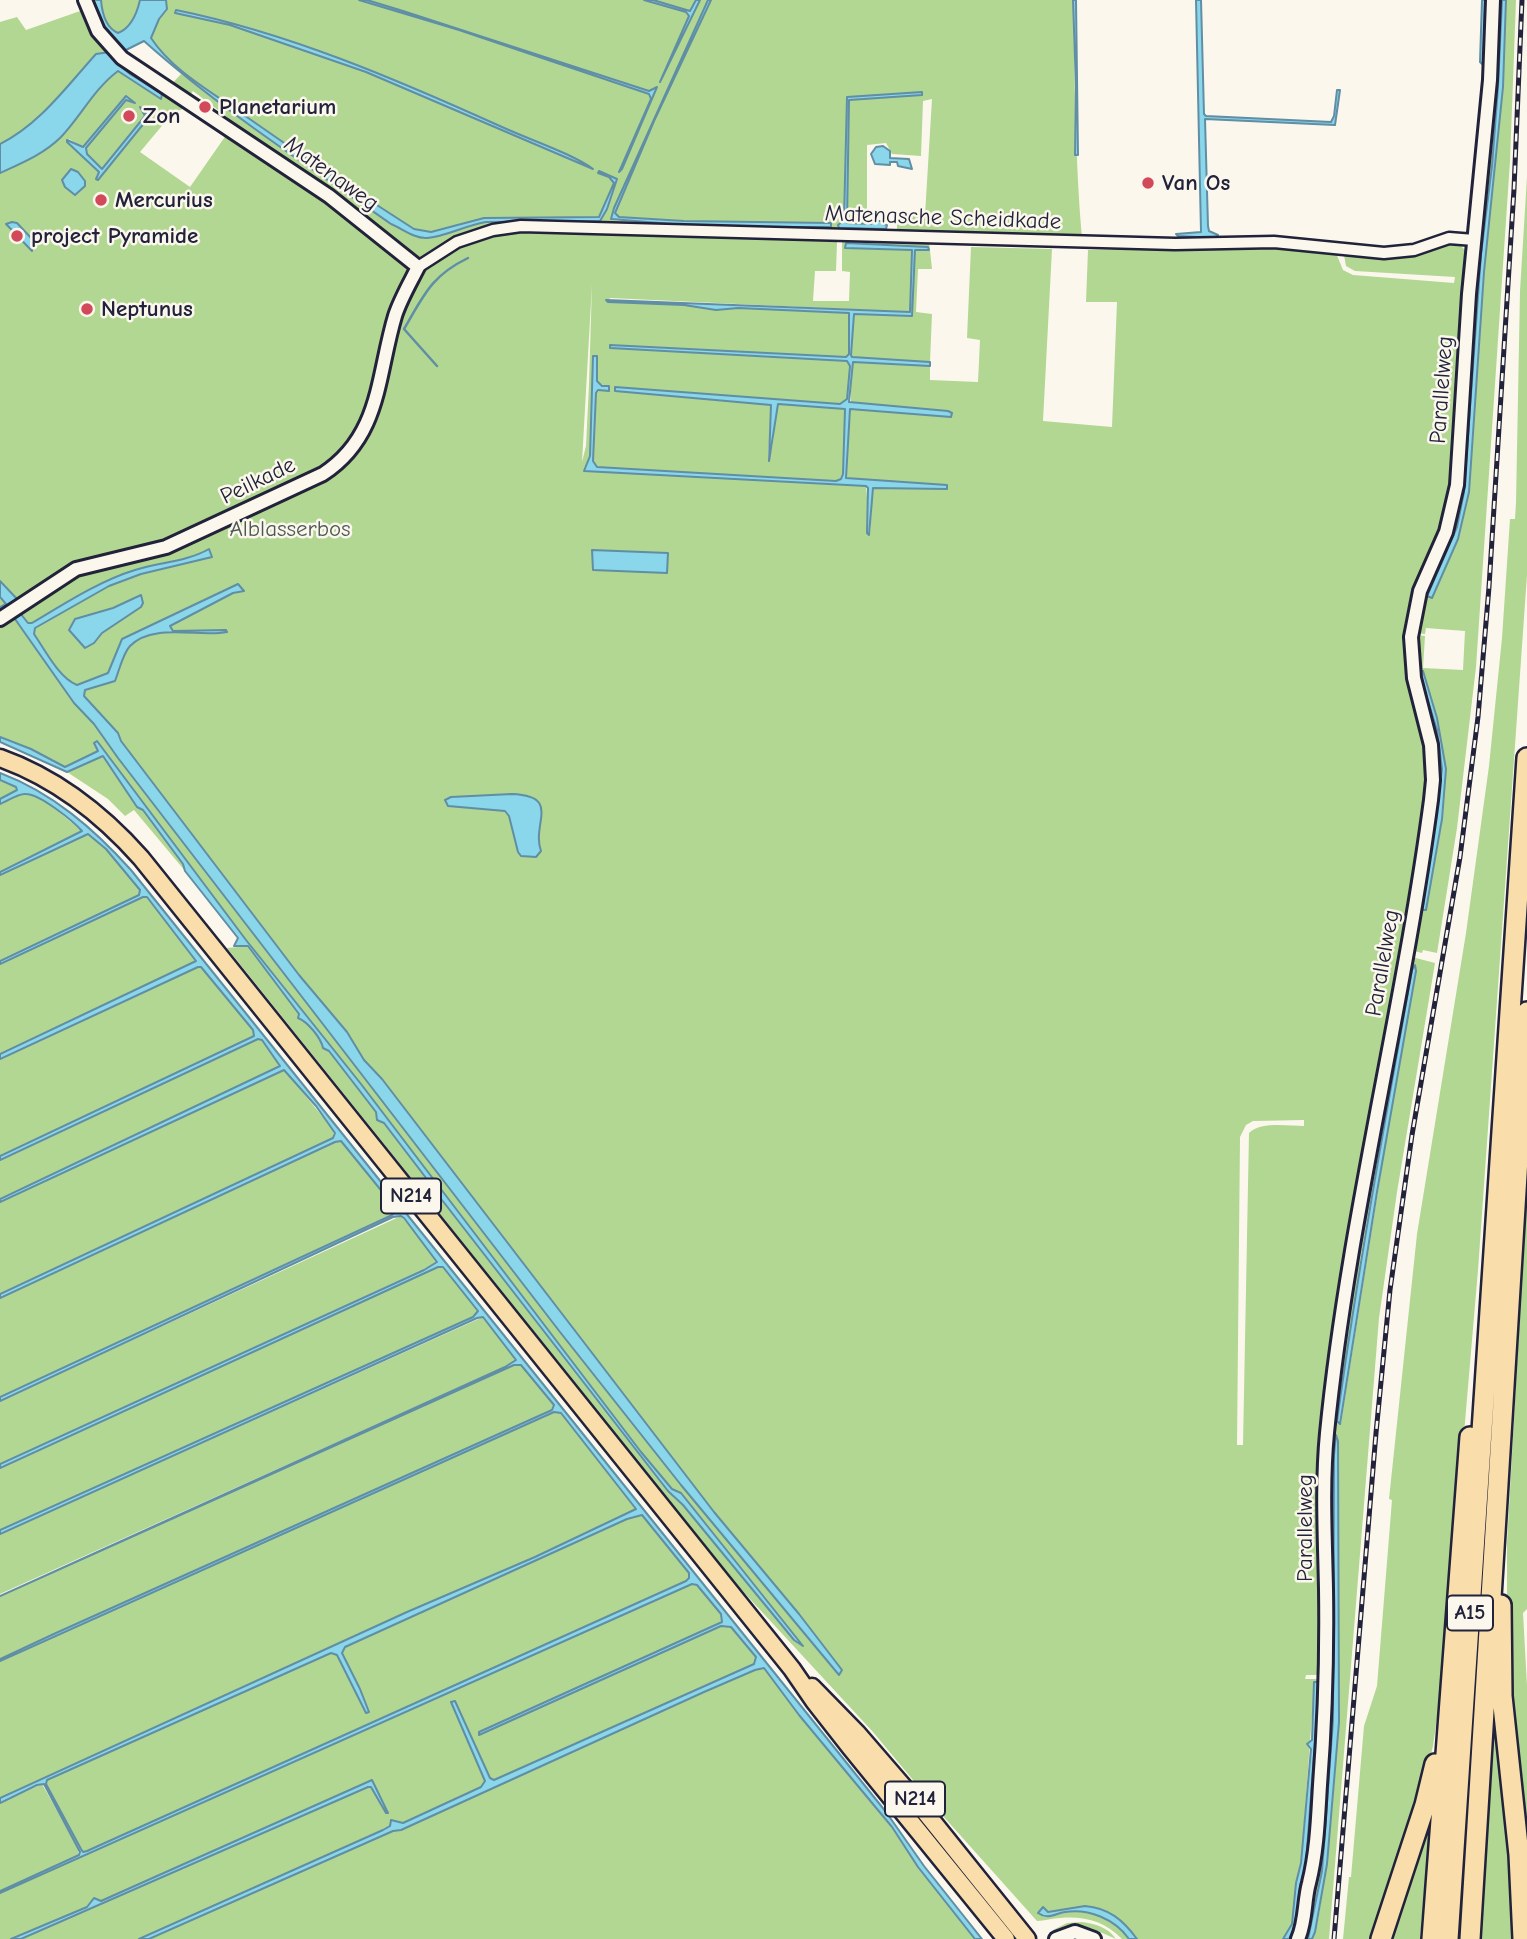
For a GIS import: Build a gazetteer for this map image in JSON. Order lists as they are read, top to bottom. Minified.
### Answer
{"streets":{"highway":["A15"],"main road":["N214"],"street":["Matenaweg","Matenasche Scheidkade","Parallelweg","Peilkade"]},"crossings":[["Matenaweg","Matenasche Scheidkade"],["Matenaweg","Peilkade"],["Matenasche Scheidkade","Parallelweg"],["Matenasche Scheidkade","Peilkade"]],"parks":["Alblasserbos"],"places":["Planetarium","Zon","Van Os","Mercurius","project Pyramide","Neptunus"]}
